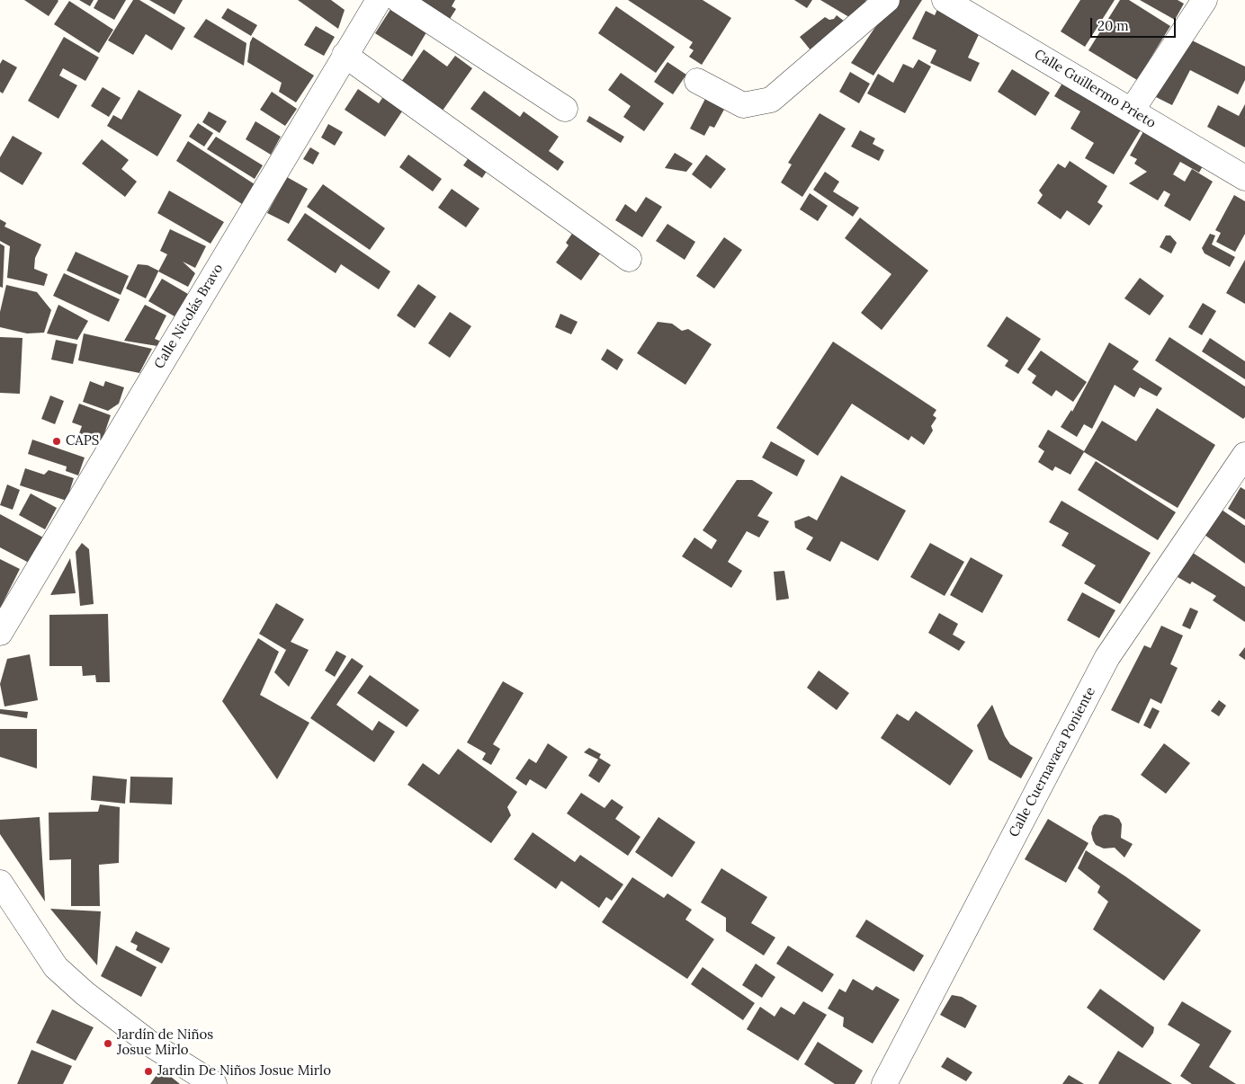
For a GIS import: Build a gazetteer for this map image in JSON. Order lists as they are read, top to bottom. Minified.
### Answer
{"streets":{"street":["Calle Guillermo Prieto","Calle Nicolás Bravo","Calle Cuernavaca Poniente"]},"places":["CAPS","Jardín de Niños Josue Mirlo","Jardin De Niños Josue Mirlo"],"scale_bar":"20 m"}
